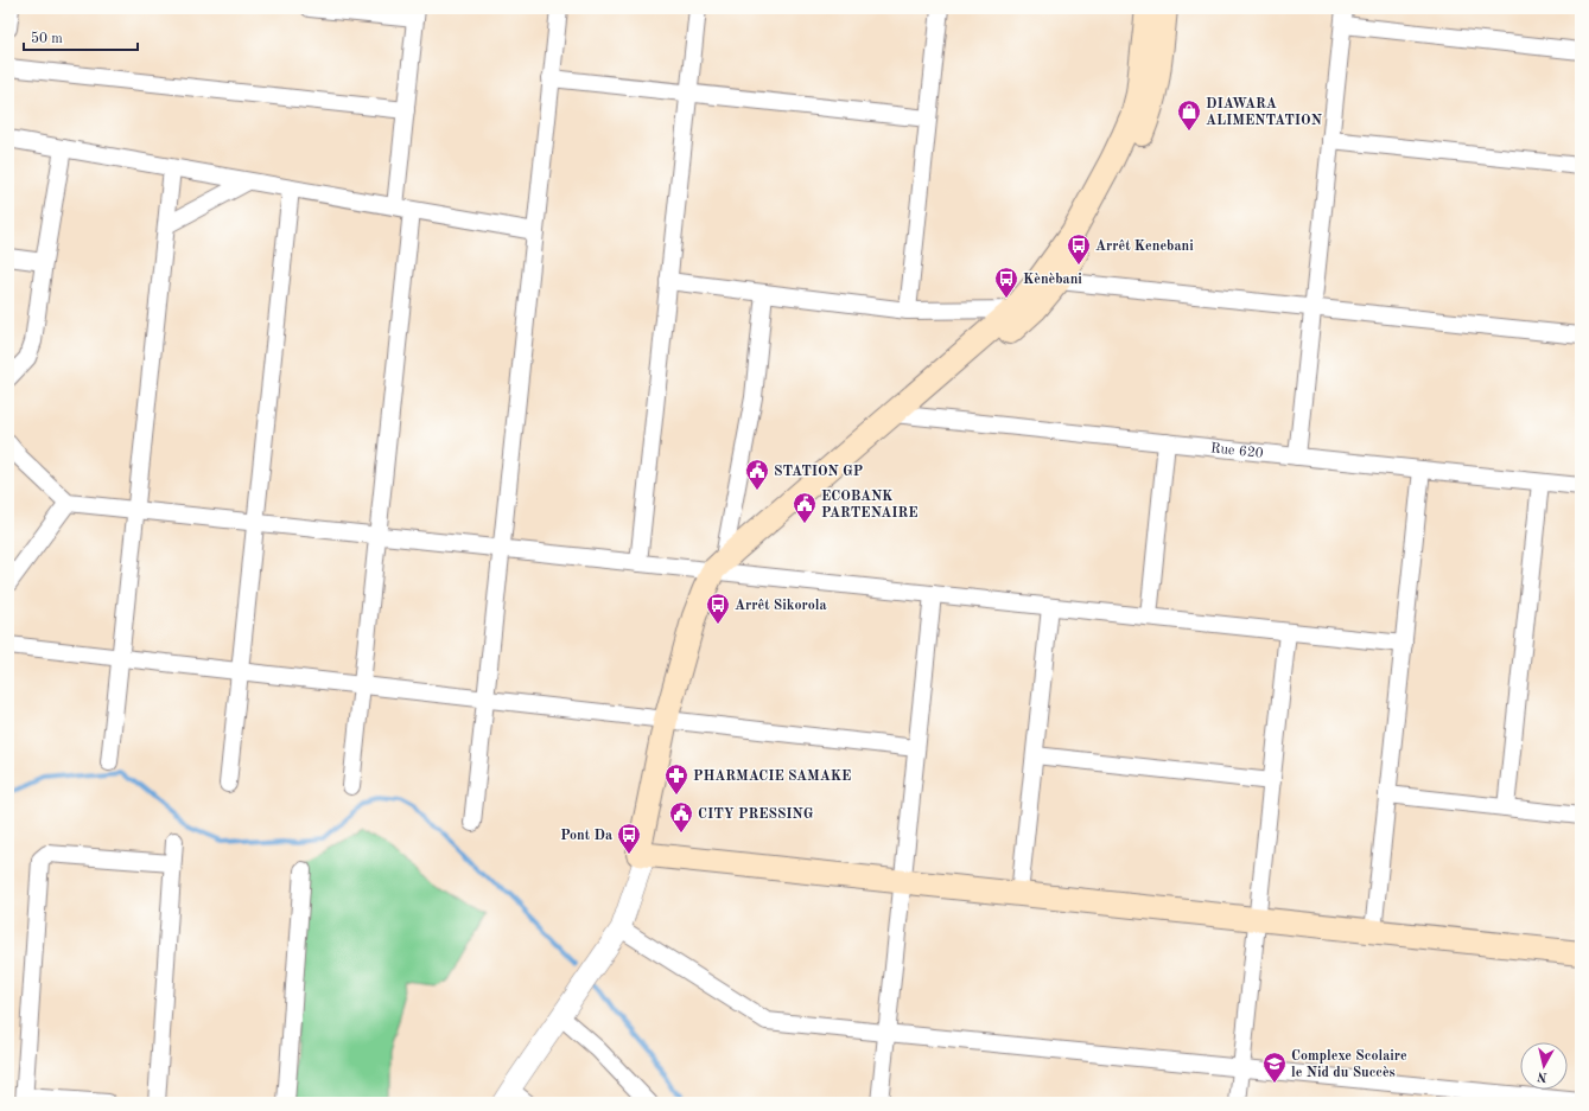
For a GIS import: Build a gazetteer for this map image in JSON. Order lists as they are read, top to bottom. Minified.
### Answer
{"streets":{"street":["Rue 620"]},"places":{"shop":["DIAWARA ALIMENTATION"],"bus stop":["Arrêt Kenebani","Kènèbani","Arrêt Sikorola","Pont Da"],"public building":["STATION GP","ECOBANK PARTENAIRE","CITY PRESSING"],"pharmacy":["PHARMACIE SAMAKE"],"school or university":["Complexe Scolaire le Nid du Succès"]},"scale_bar":"50 m","north":"bottom"}
